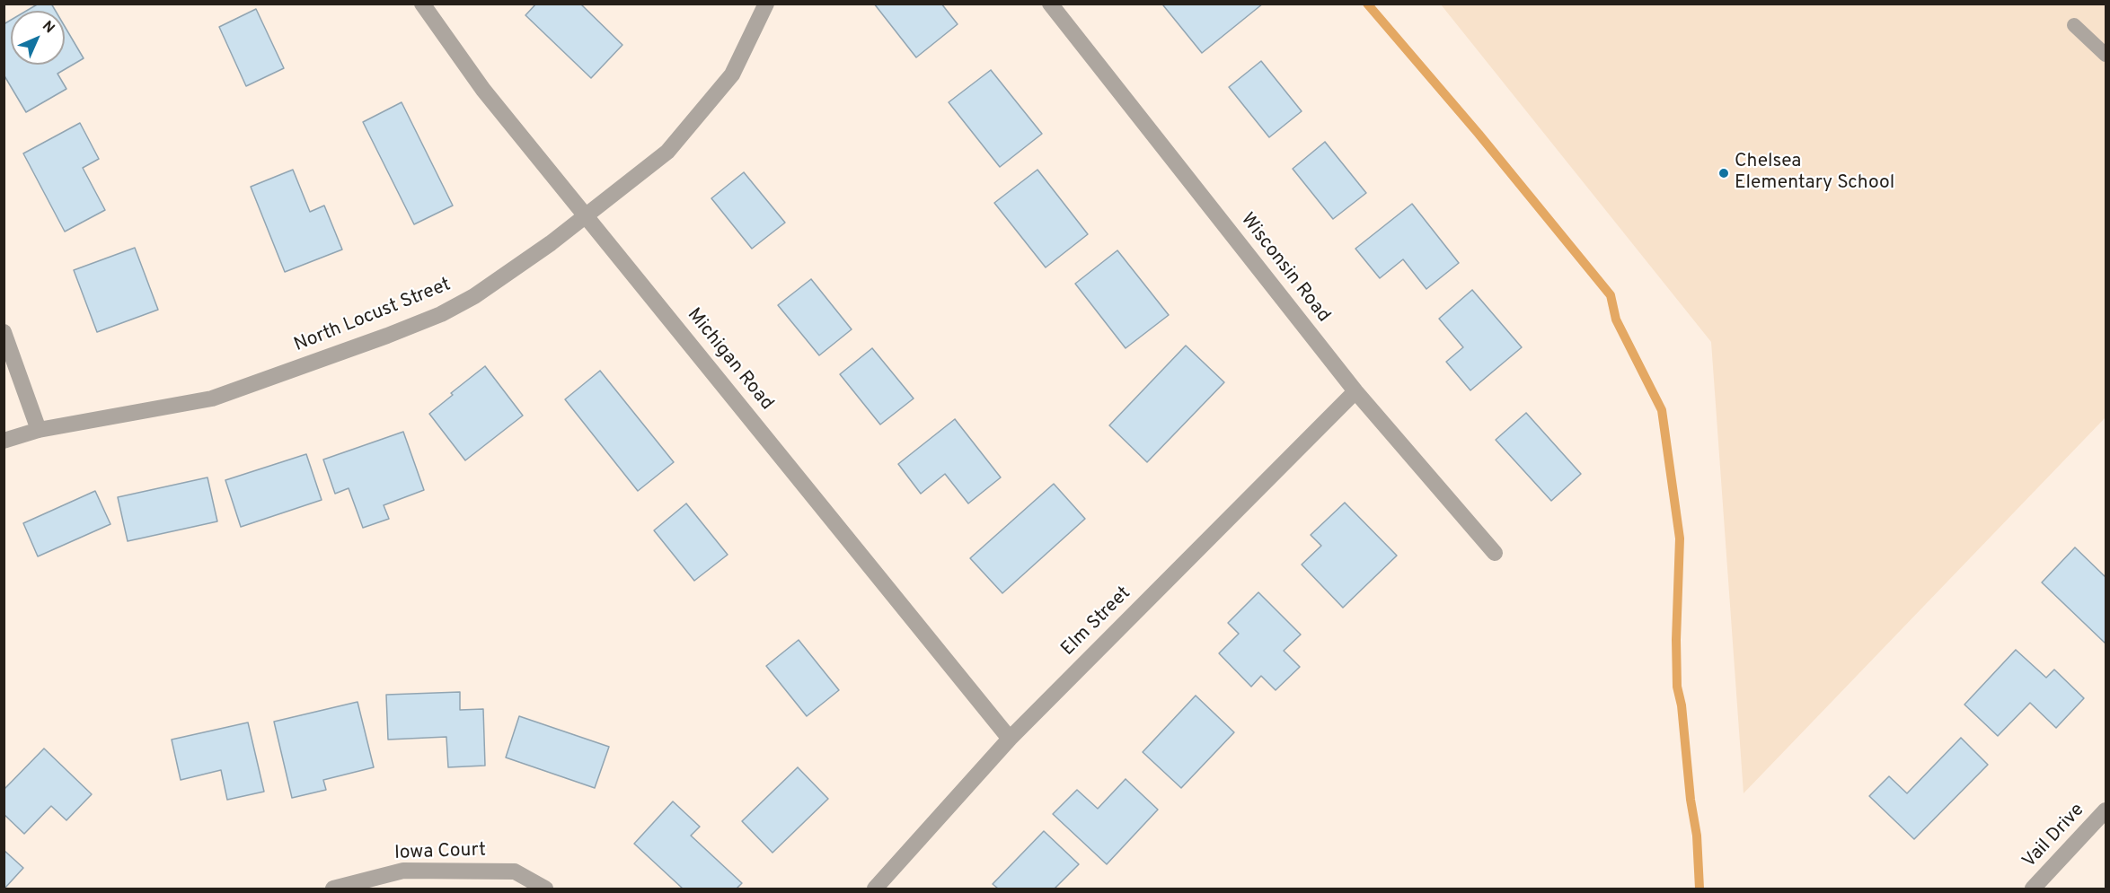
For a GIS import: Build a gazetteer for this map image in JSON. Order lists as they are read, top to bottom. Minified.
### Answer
{"streets":{"street":["Wisconsin Road","North Locust Street","Michigan Road","Elm Street","Vail Drive","Iowa Court"]},"crossings":[["Wisconsin Road","Elm Street"],["North Locust Street","Michigan Road"],["Michigan Road","Elm Street"]],"places":["Chelsea Elementary School"],"north":"top right"}
